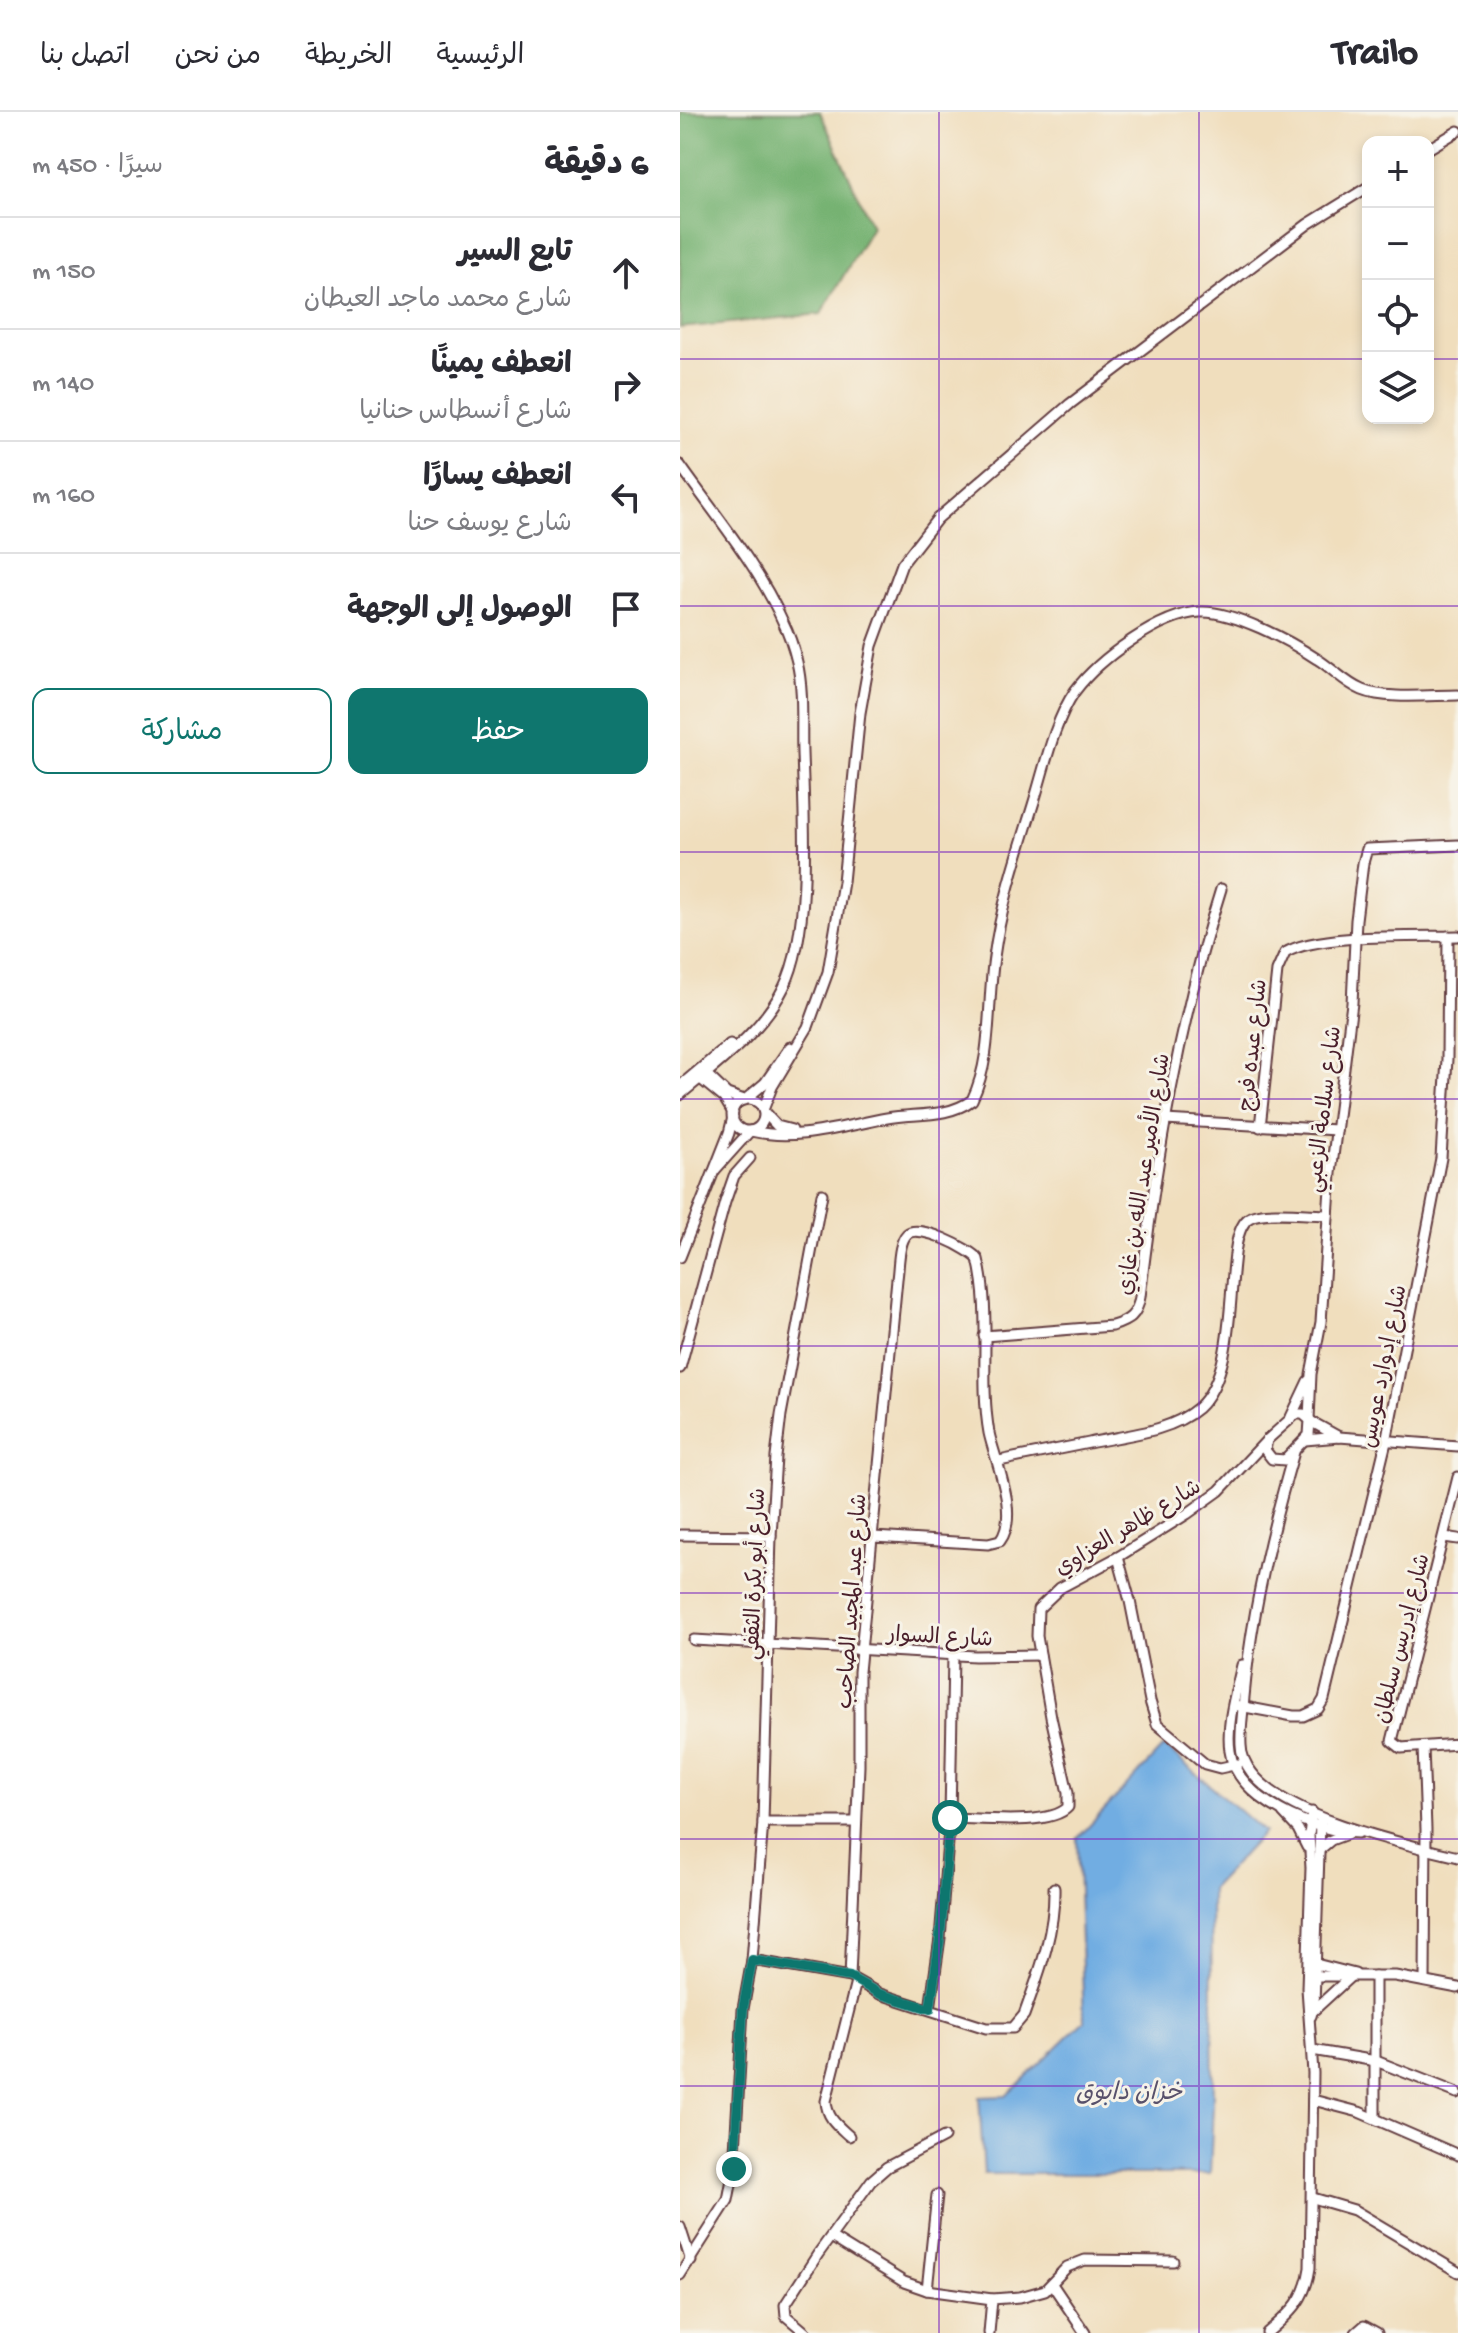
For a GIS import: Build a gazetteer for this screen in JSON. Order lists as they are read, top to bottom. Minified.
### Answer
{"streets":{"street":["شارع عبده فرج","شارع سلامة الزعبي","شارع الأمير عبد الله بن غازي","شارع إدوارد عويس","شارع ظاهر العزاوي","شارع أبو بكرة الثقفي","شارع عبد المجيد الصاحب","شارع السوار","شارع إدريس سلطان"]},"crossings":[["شارع عبده فرج","شارع سلامة الزعبي"],["شارع عبده فرج","شارع إدوارد عويس"],["شارع سلامة الزعبي","شارع ظاهر العزاوي"],["شارع الأمير عبد الله بن غازي","شارع عبد المجيد الصاحب"],["شارع ظاهر العزاوي","شارع السوار"],["شارع أبو بكرة الثقفي","شارع السوار"],["شارع عبد المجيد الصاحب","شارع السوار"]],"water":["خزان دابوق"],"page":{"header":"Trailo","nav":["الرئيسية","الخريطة","من نحن","اتصل بنا"],"heading":["6 دقيقة","سيرًا · 450 m"],"map_buttons":["+","−"],"list":[["تابع السير","شارع محمد ماجد العيطان","150 m"],["انعطف يمينًا","شارع أنسطاس حنانيا","140 m"],["انعطف يسارًا","شارع يوسف حنا","160 m"],"الوصول إلى الوجهة"],"buttons":["حفظ","مشاركة"]}}
